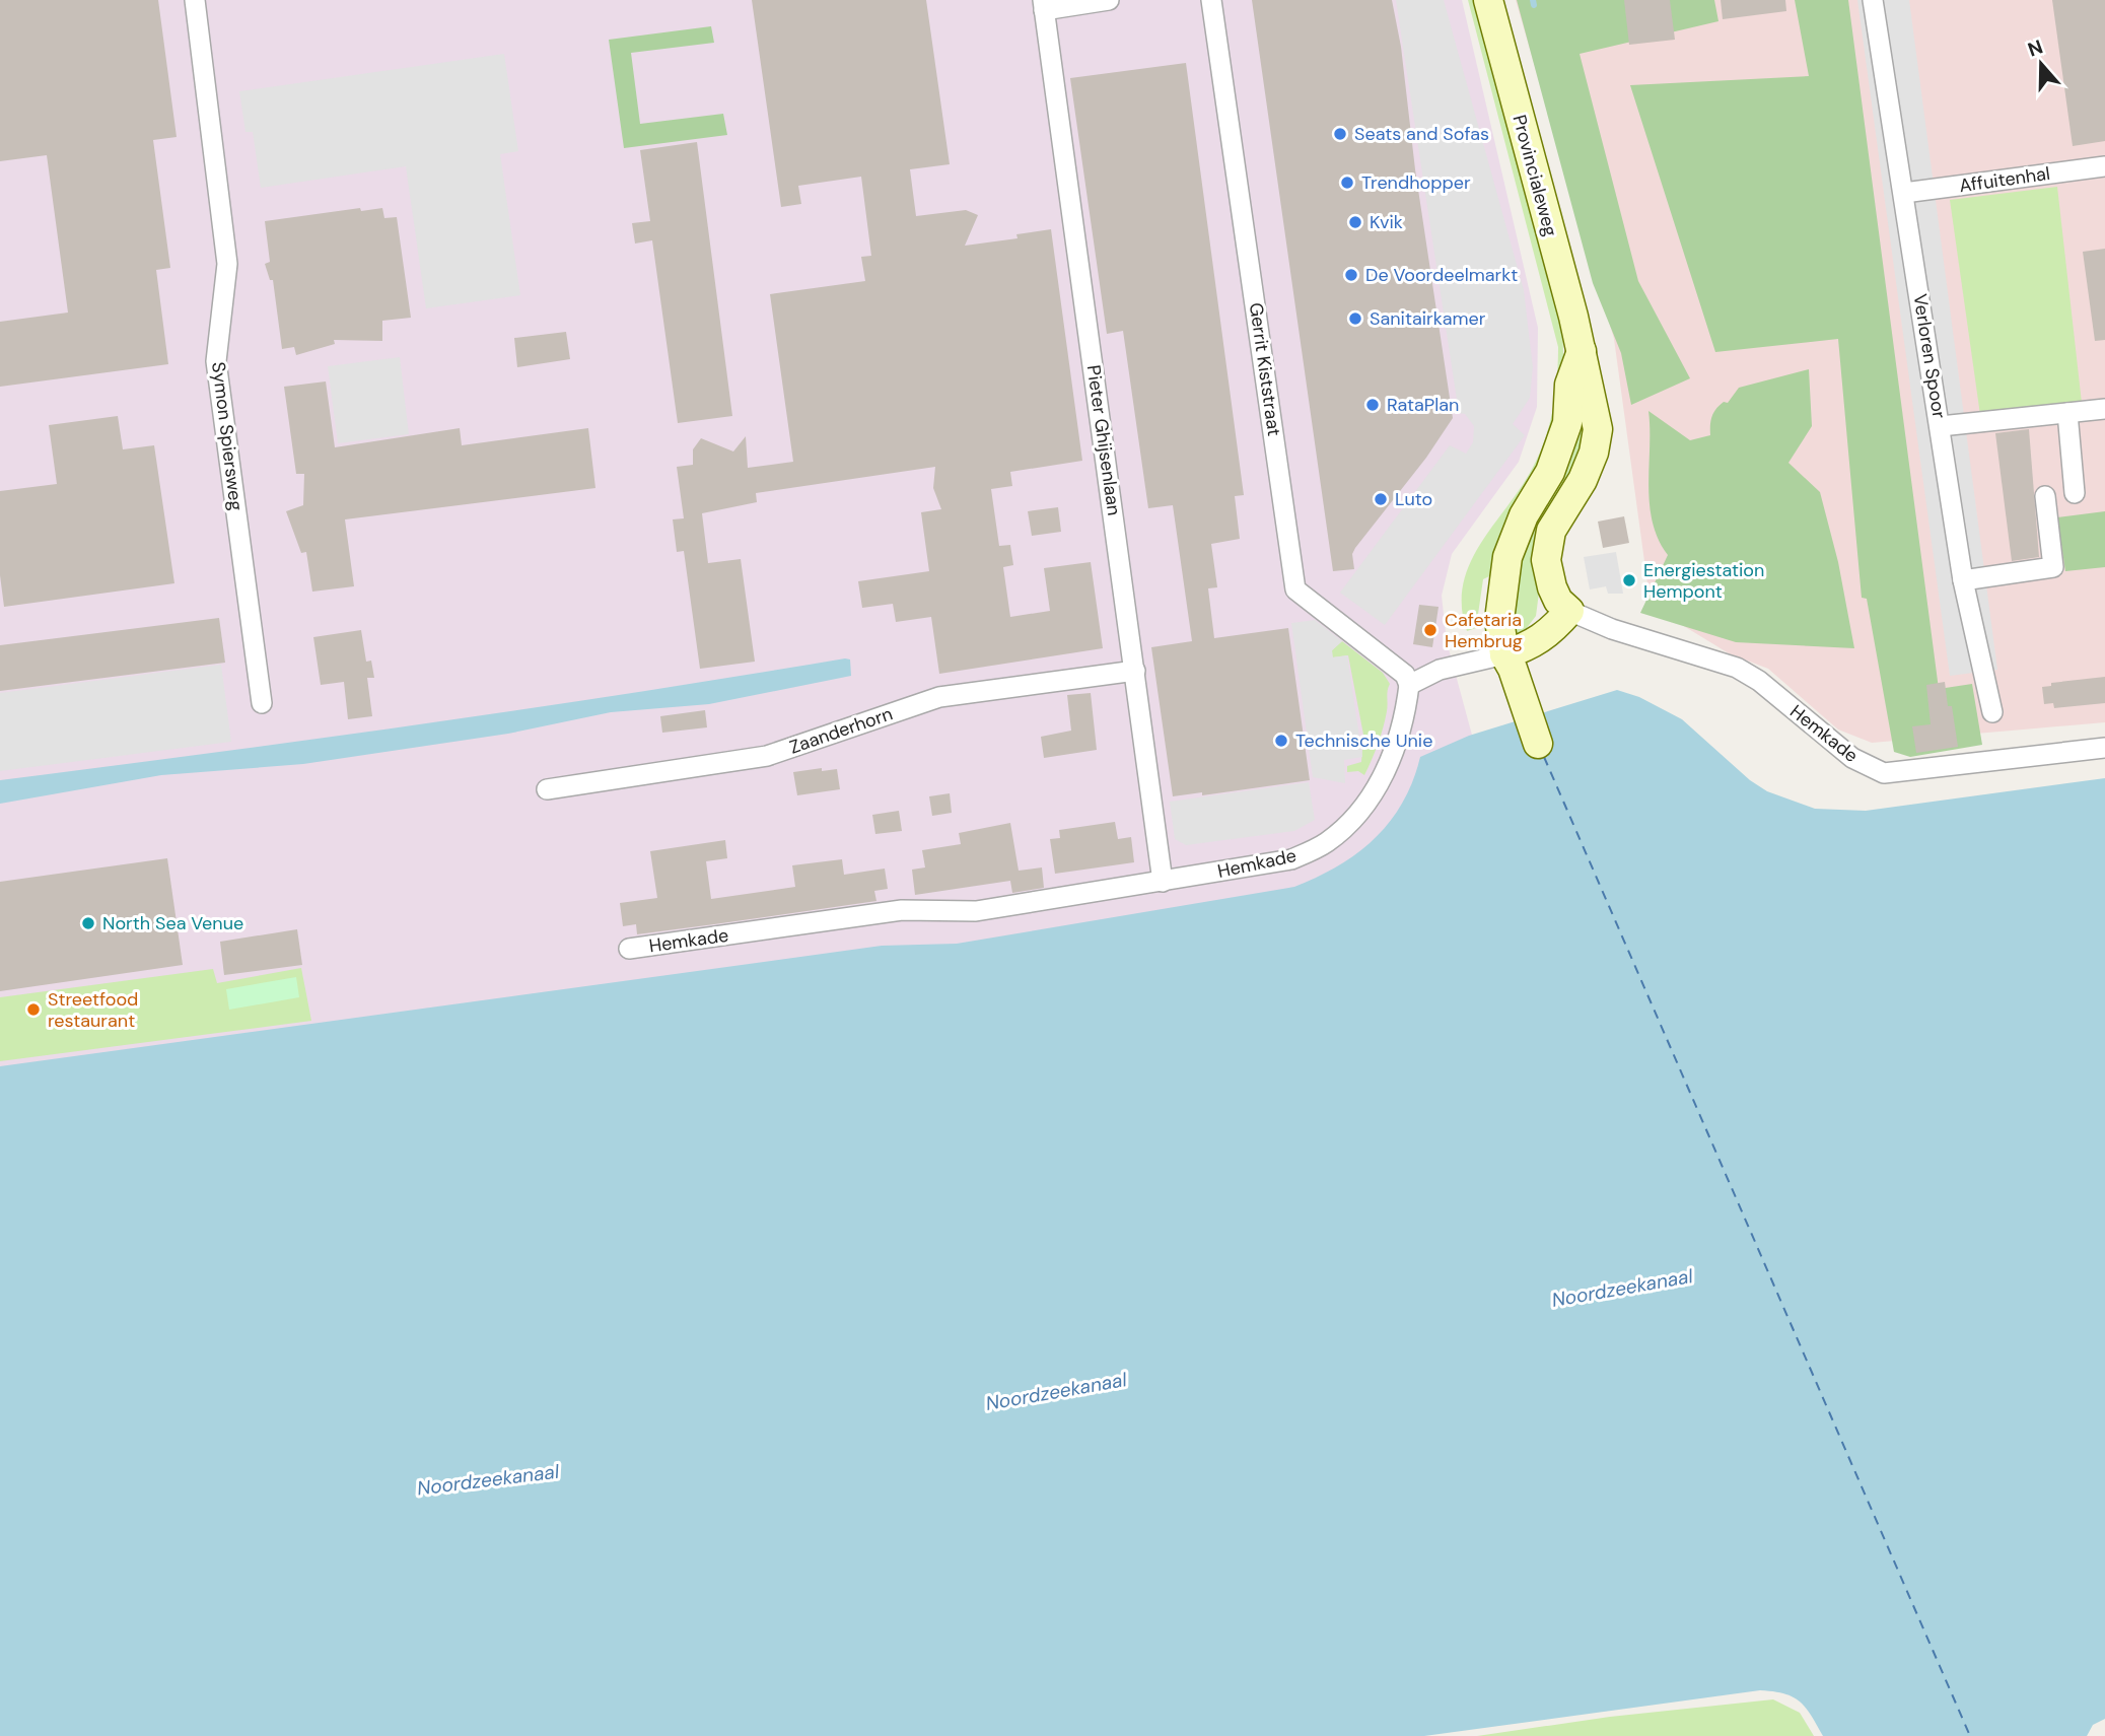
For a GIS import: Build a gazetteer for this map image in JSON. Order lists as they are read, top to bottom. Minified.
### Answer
{"streets":{"main road":["Provincialeweg"],"street":["Affuitenhal","Verloren Spoor","Gerrit Kiststraat","Symon Spiersweg","Pieter Ghijsenlaan","Zaanderhorn","Hemkade"]},"crossings":[["Provincialeweg","Hemkade"],["Affuitenhal","Verloren Spoor"],["Gerrit Kiststraat","Hemkade"],["Pieter Ghijsenlaan","Zaanderhorn"],["Pieter Ghijsenlaan","Hemkade"]],"water":["Noordzeekanaal"],"places":["Seats and Sofas","Trendhopper","Kvik","De Voordeelmarkt","Sanitairkamer","RataPlan","Luto","Energiestation Hempont","Cafetaria Hembrug","Technische Unie","North Sea Venue","Streetfood restaurant"],"north":"top"}
